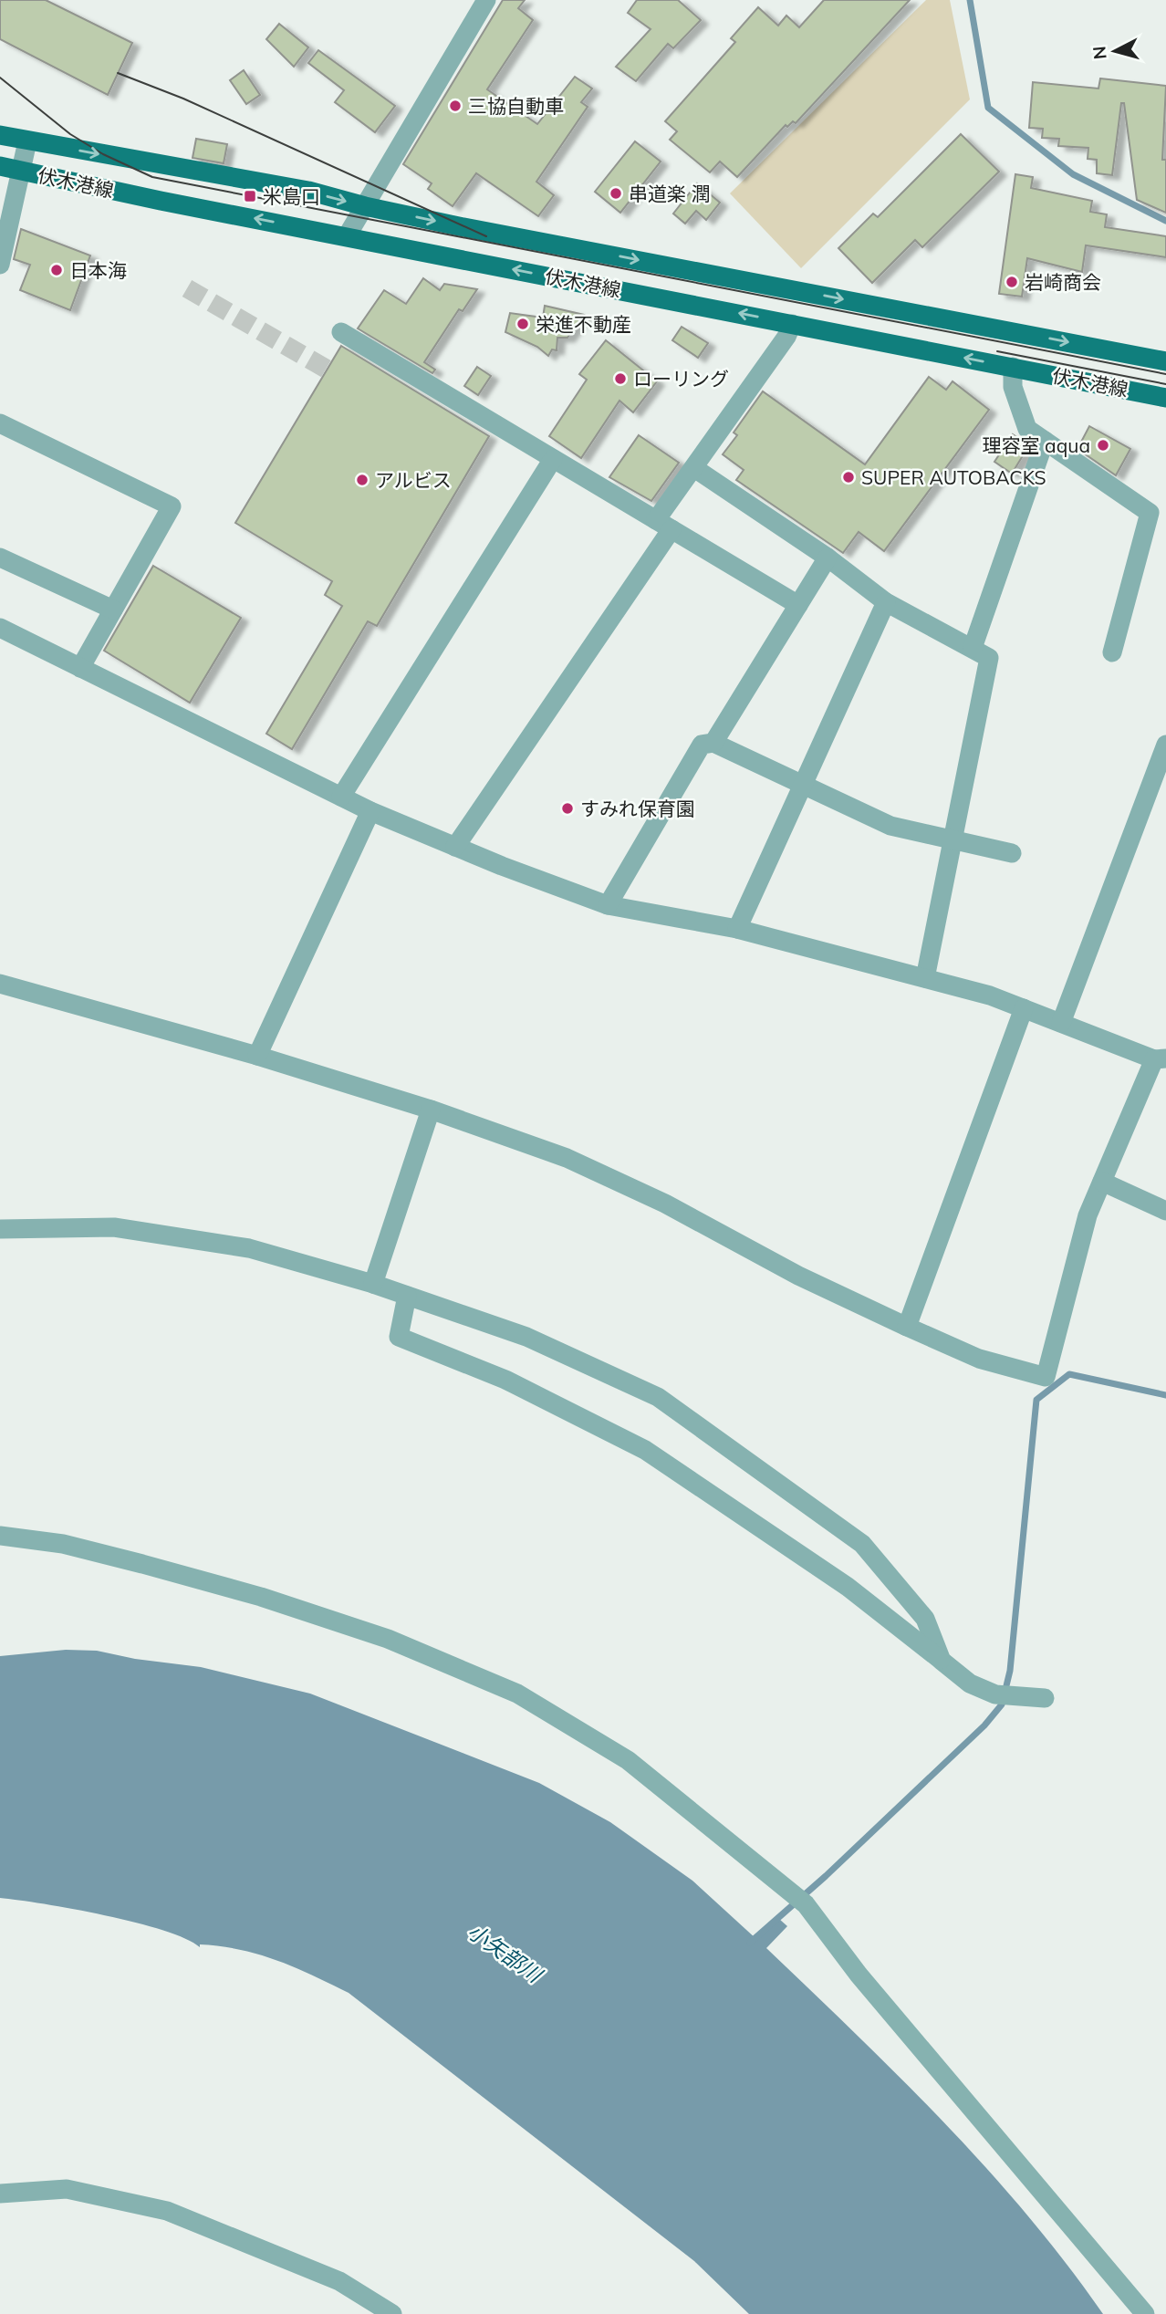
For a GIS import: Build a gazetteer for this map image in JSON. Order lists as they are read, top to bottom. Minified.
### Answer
{"streets":{"main road":["伏木港線"]},"water":["小矢部川"],"places":{"other":["三協自動車","串道楽 潤","日本海","岩崎商会","栄進不動産","ローリング","理容室 aqua","SUPER AUTOBACKS","アルビス","すみれ保育園"],"transit":["米島口"]},"north":"left"}
